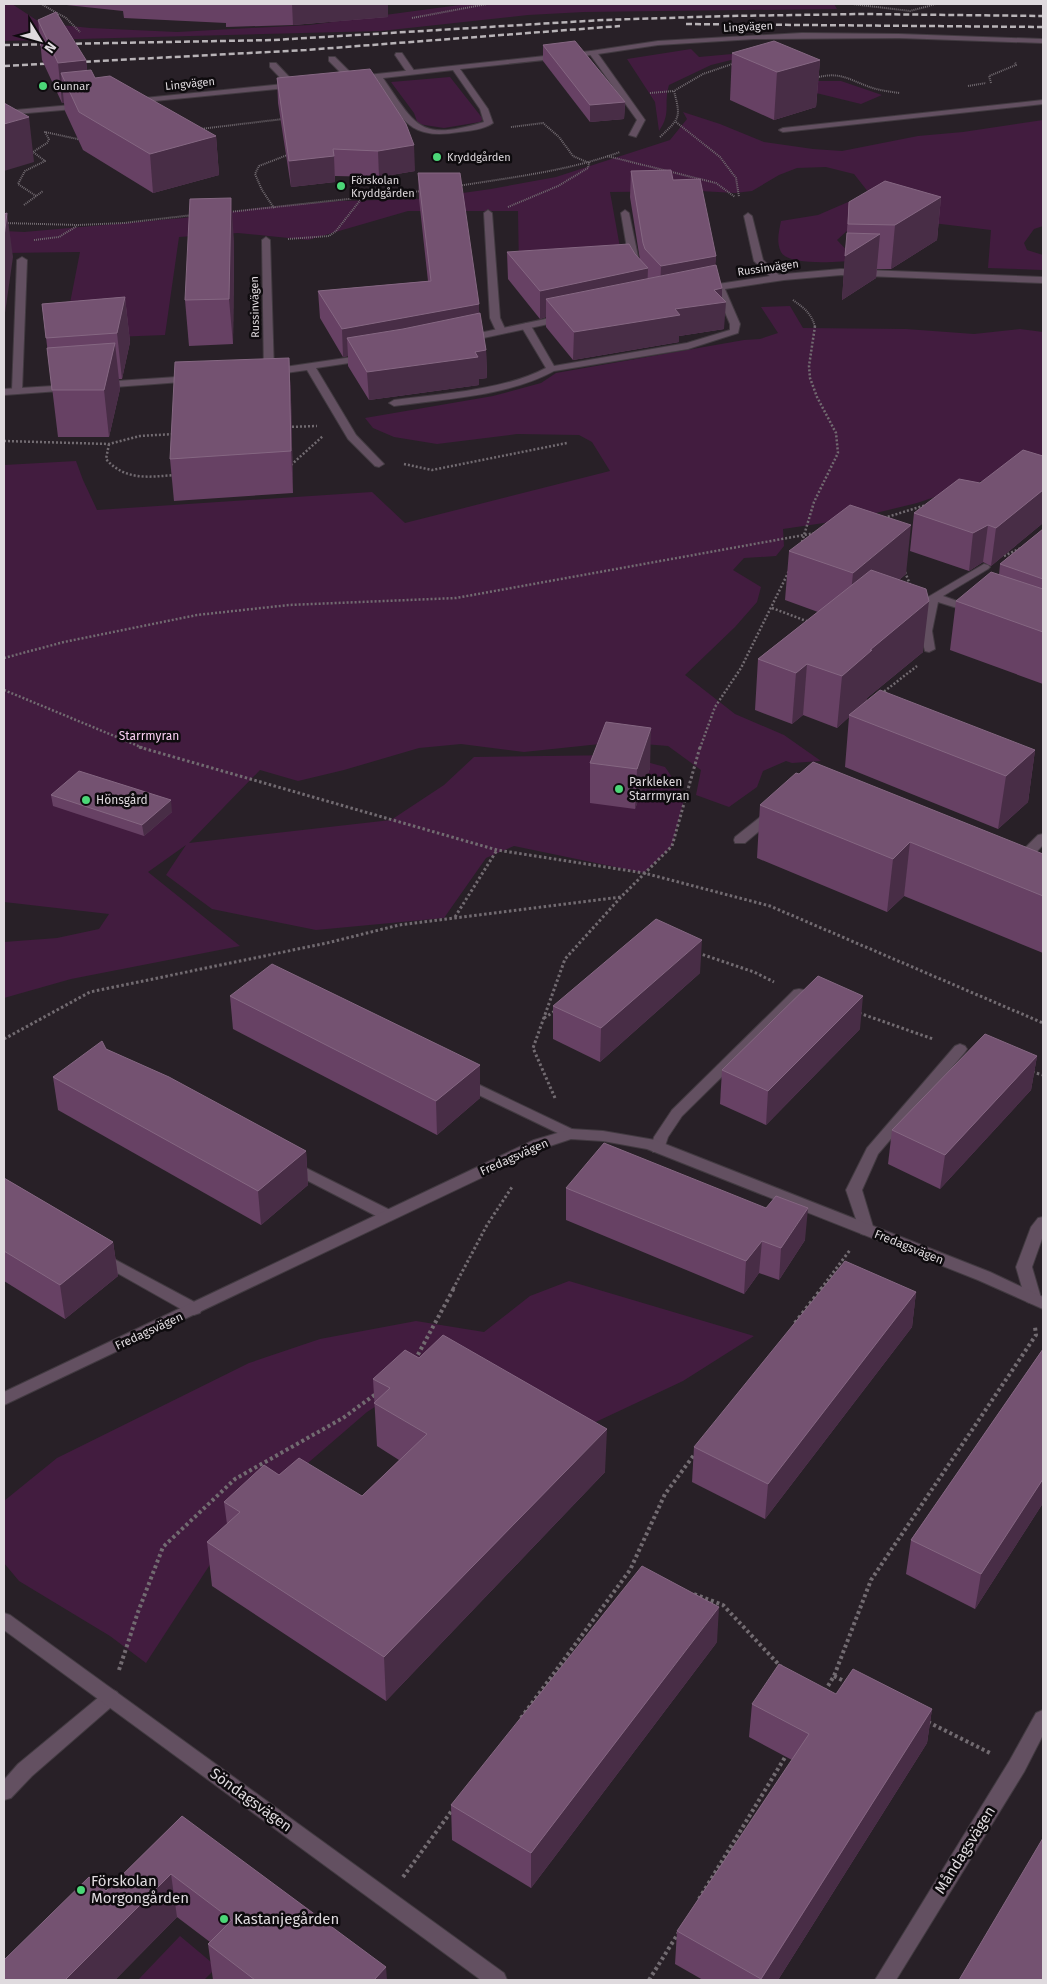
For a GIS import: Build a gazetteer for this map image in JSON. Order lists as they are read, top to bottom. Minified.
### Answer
{"streets":{"street":["Lingvägen","Russinvägen","Fredagsvägen","Söndagsvägen","Måndagsvägen"]},"parks":["Starrmyran"],"places":["Gunnar","Kryddgården","Förskolan Kryddgården","Parkleken Starrmyran","Hönsgård","Förskolan Morgongården","Kastanjegården"],"north":"bottom right"}
